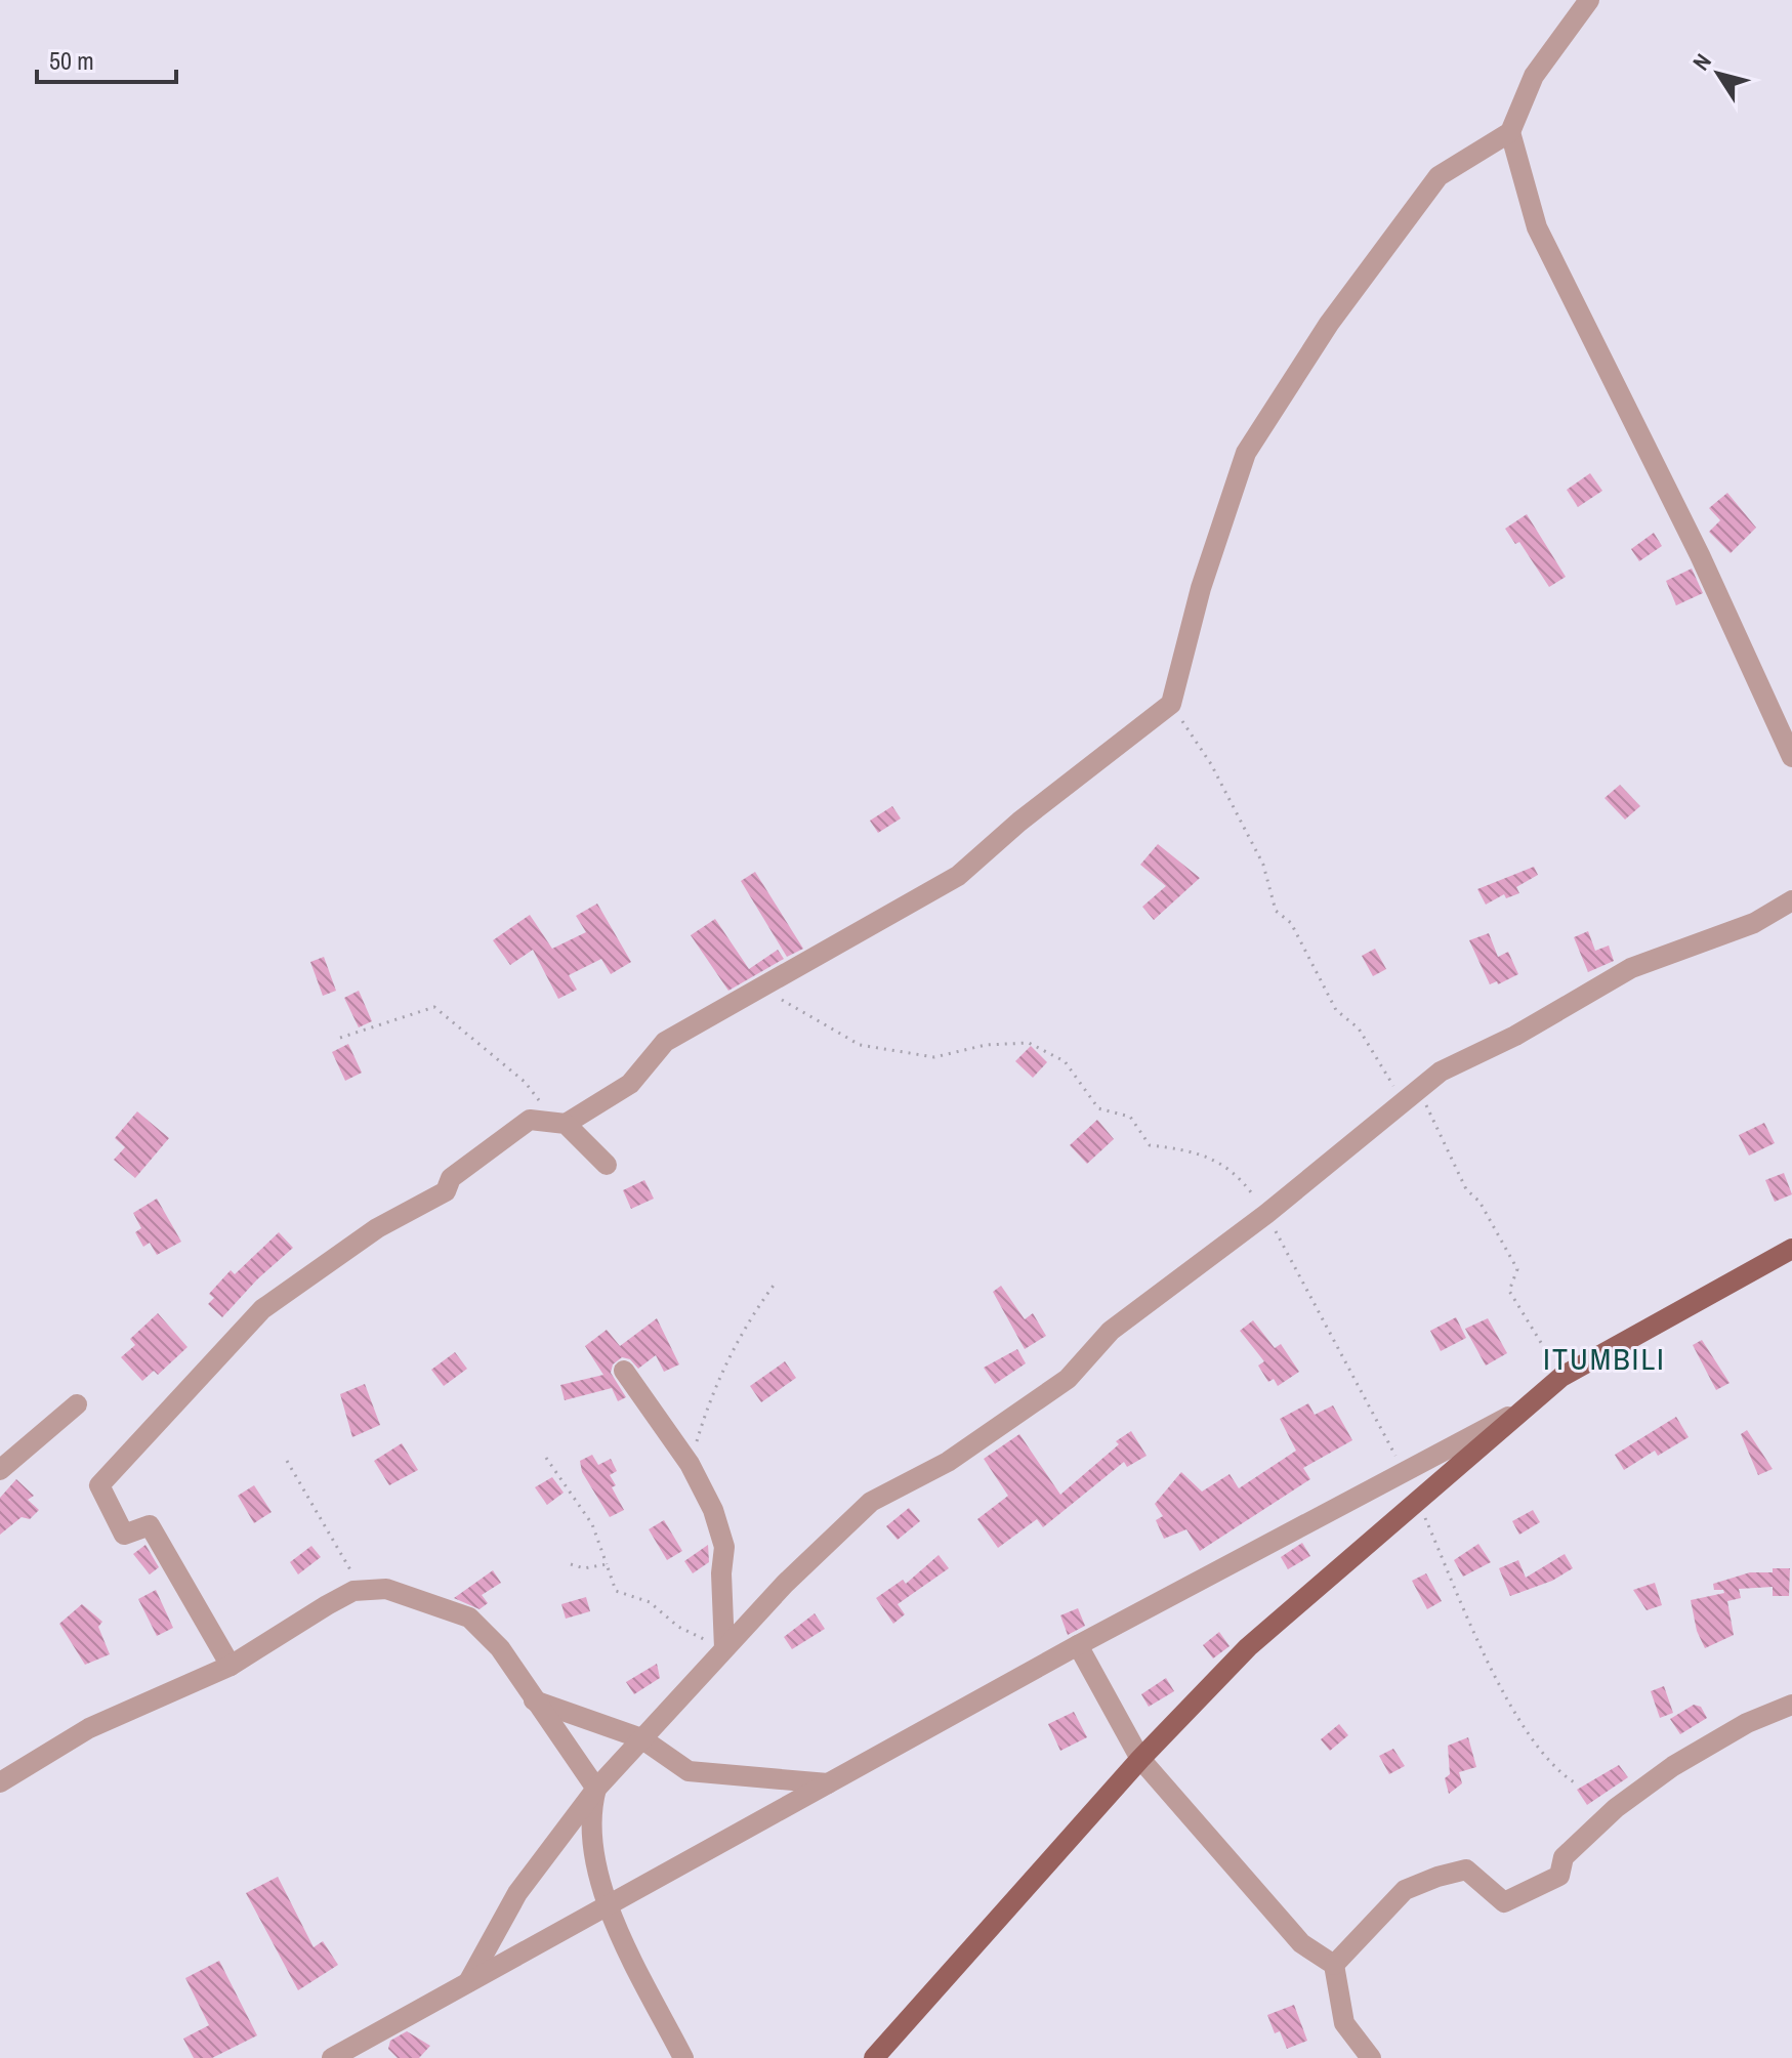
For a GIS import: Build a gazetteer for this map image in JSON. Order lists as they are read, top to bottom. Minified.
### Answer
{"districts":["ITUMBILI"],"scale_bar":"50 m","north":"top left"}
